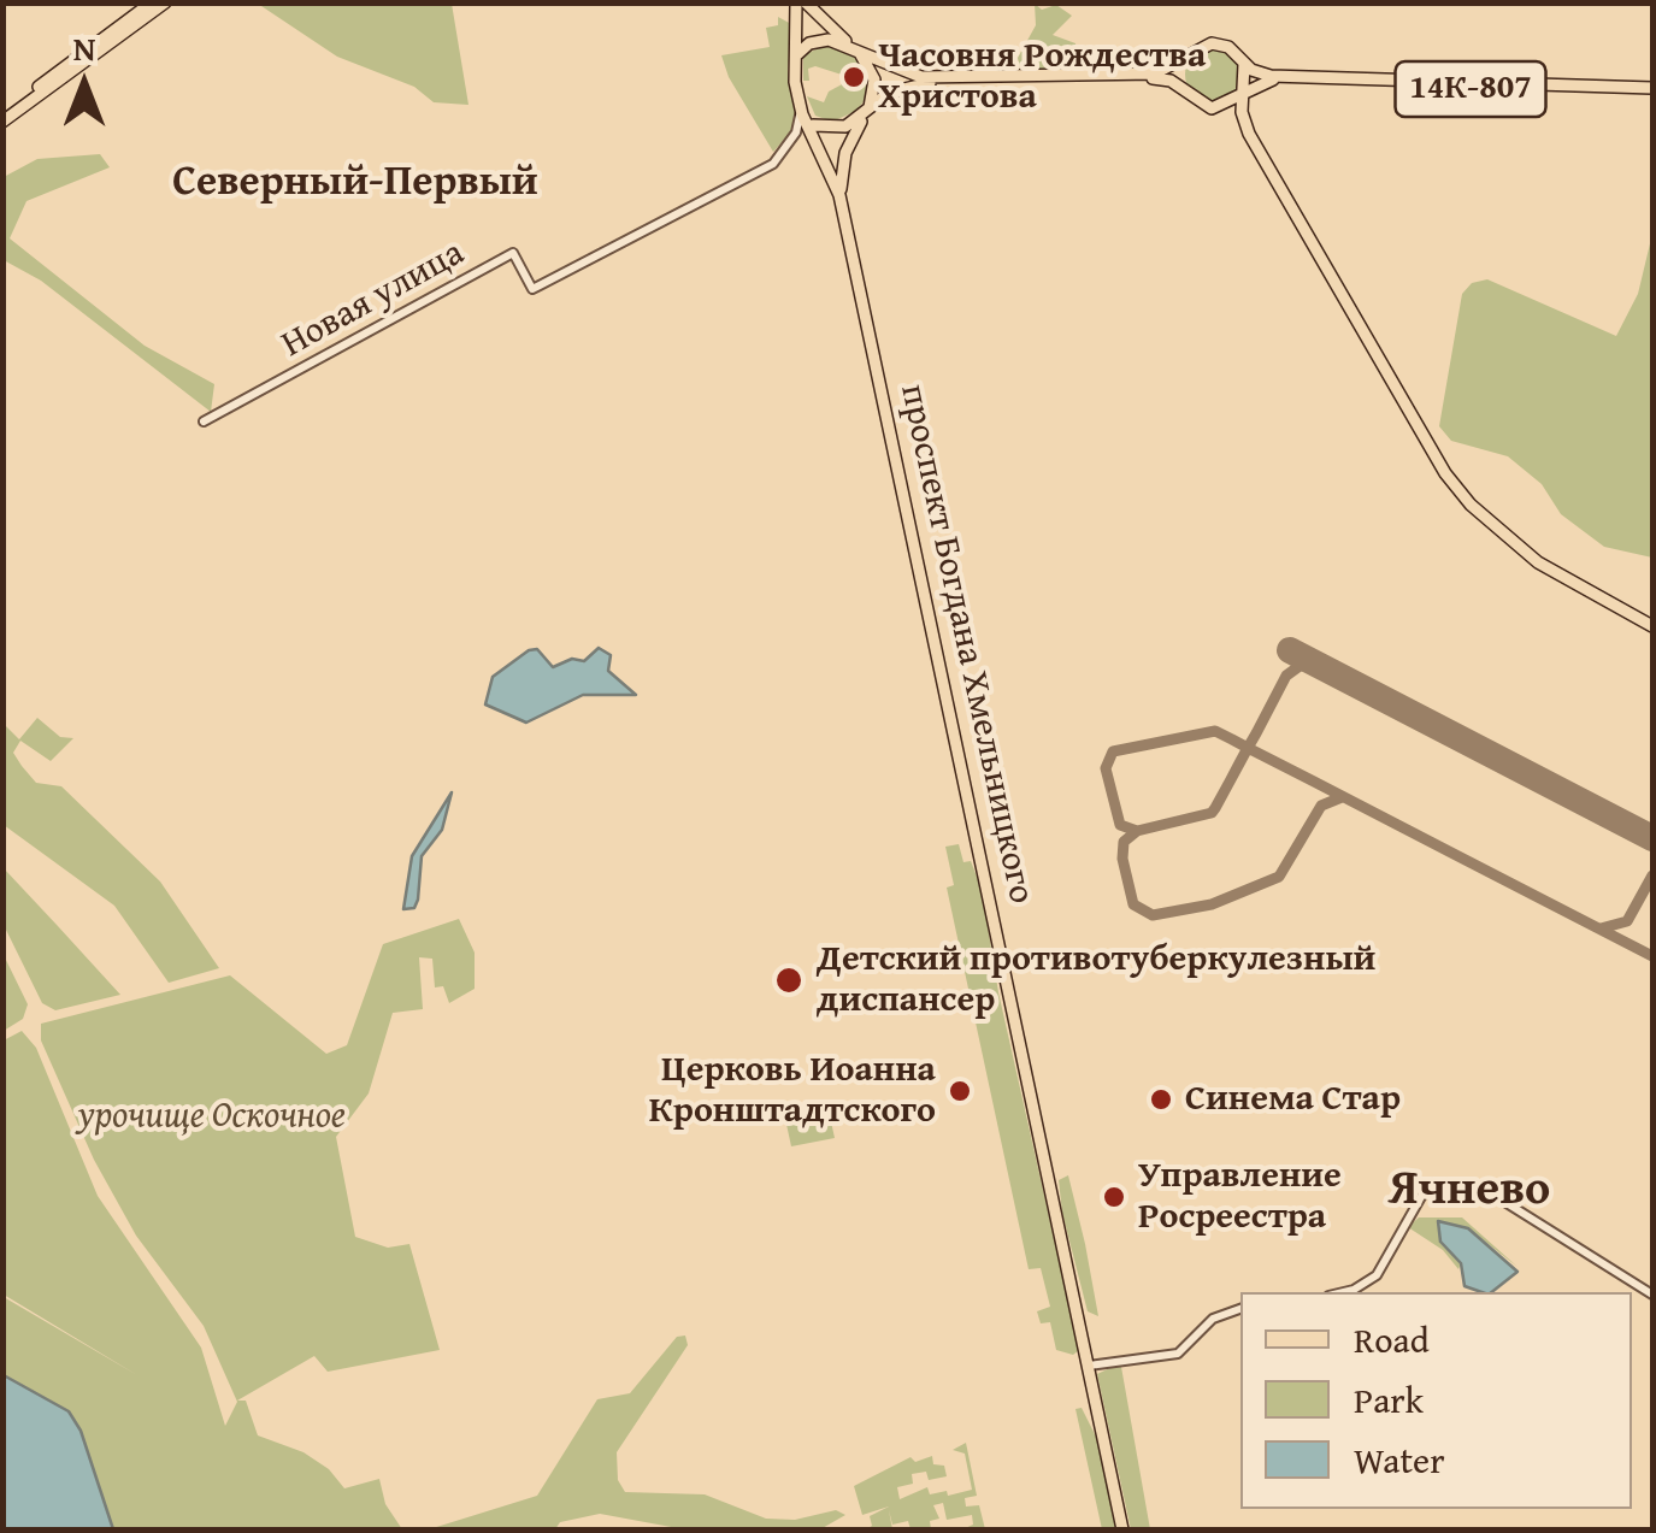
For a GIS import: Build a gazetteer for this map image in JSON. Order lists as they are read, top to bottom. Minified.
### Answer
{"streets":{"main road":["14К-807","проспект Богдана Хмельницкого"],"street":["Новая улица"]},"crossings":[["14К-807","проспект Богдана Хмельницкого"]],"districts":["Северный-Первый","Ячнево"],"parks":["урочище Оскочное"],"places":["Часовня Рождества Христова","Детский противотуберкулезный диспансер","Церковь Иоанна Кронштадтского","Синема Стар","Управление Росреестра"],"legend":["Road","Park","Water"],"north":"top"}
